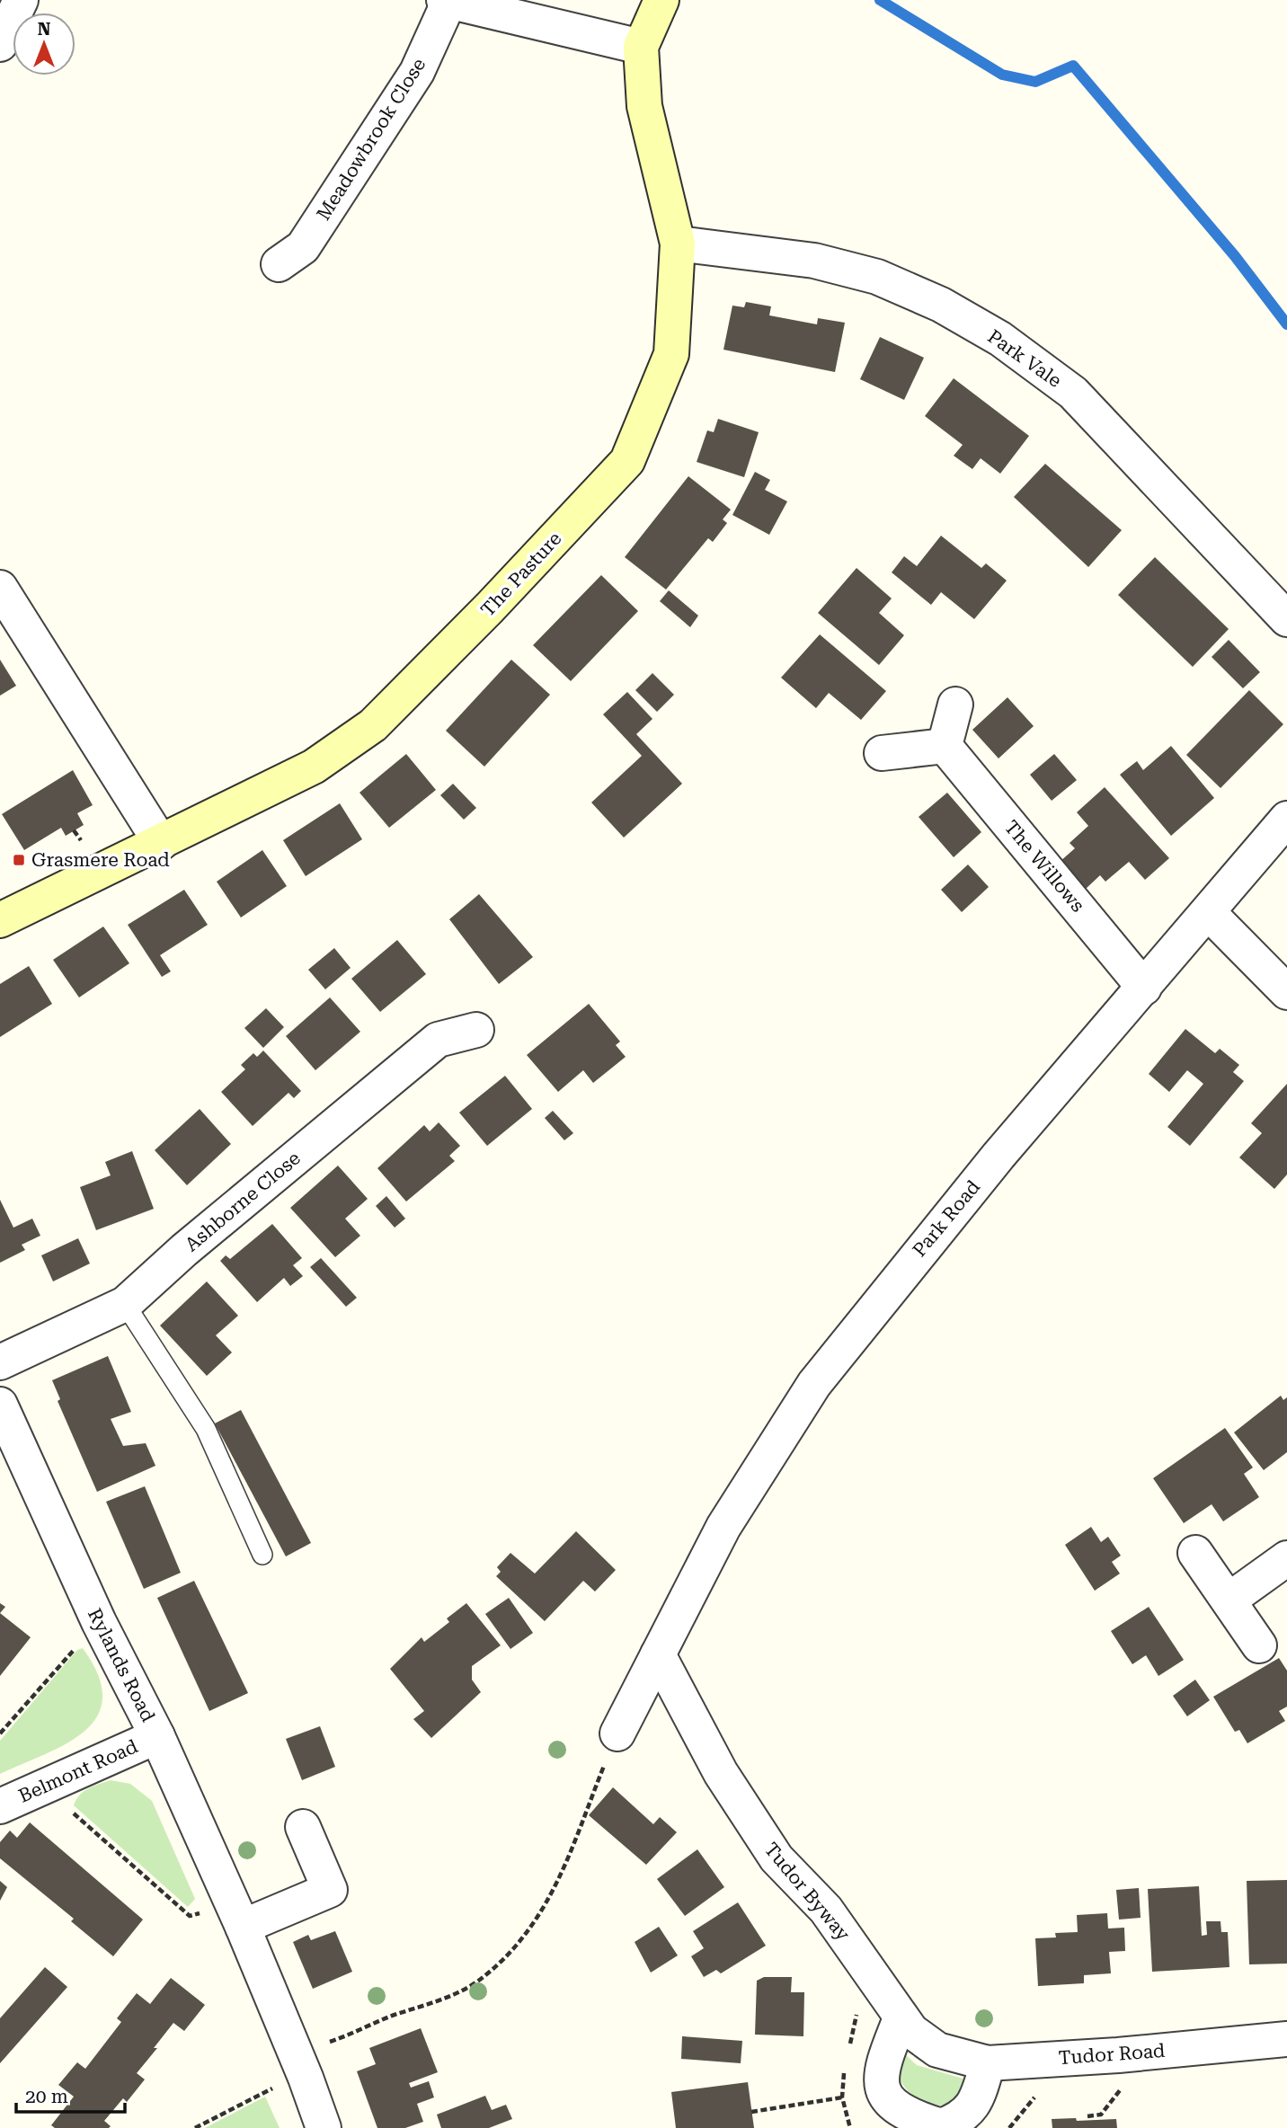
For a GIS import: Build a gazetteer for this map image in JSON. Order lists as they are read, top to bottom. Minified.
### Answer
{"streets":{"street":["Meadowbrook Close","Park Vale","The Pasture","The Willows","Ashborne Close","Park Road","Rylands Road","Belmont Road","Tudor Byway","Tudor Road"]},"crossings":[["Park Vale","The Pasture"],["The Willows","Park Road"],["Park Road","Tudor Byway"],["Rylands Road","Belmont Road"],["Tudor Byway","Tudor Road"]],"places":{"transit":["Grasmere Road"]},"scale_bar":"20 m","north":"top"}
